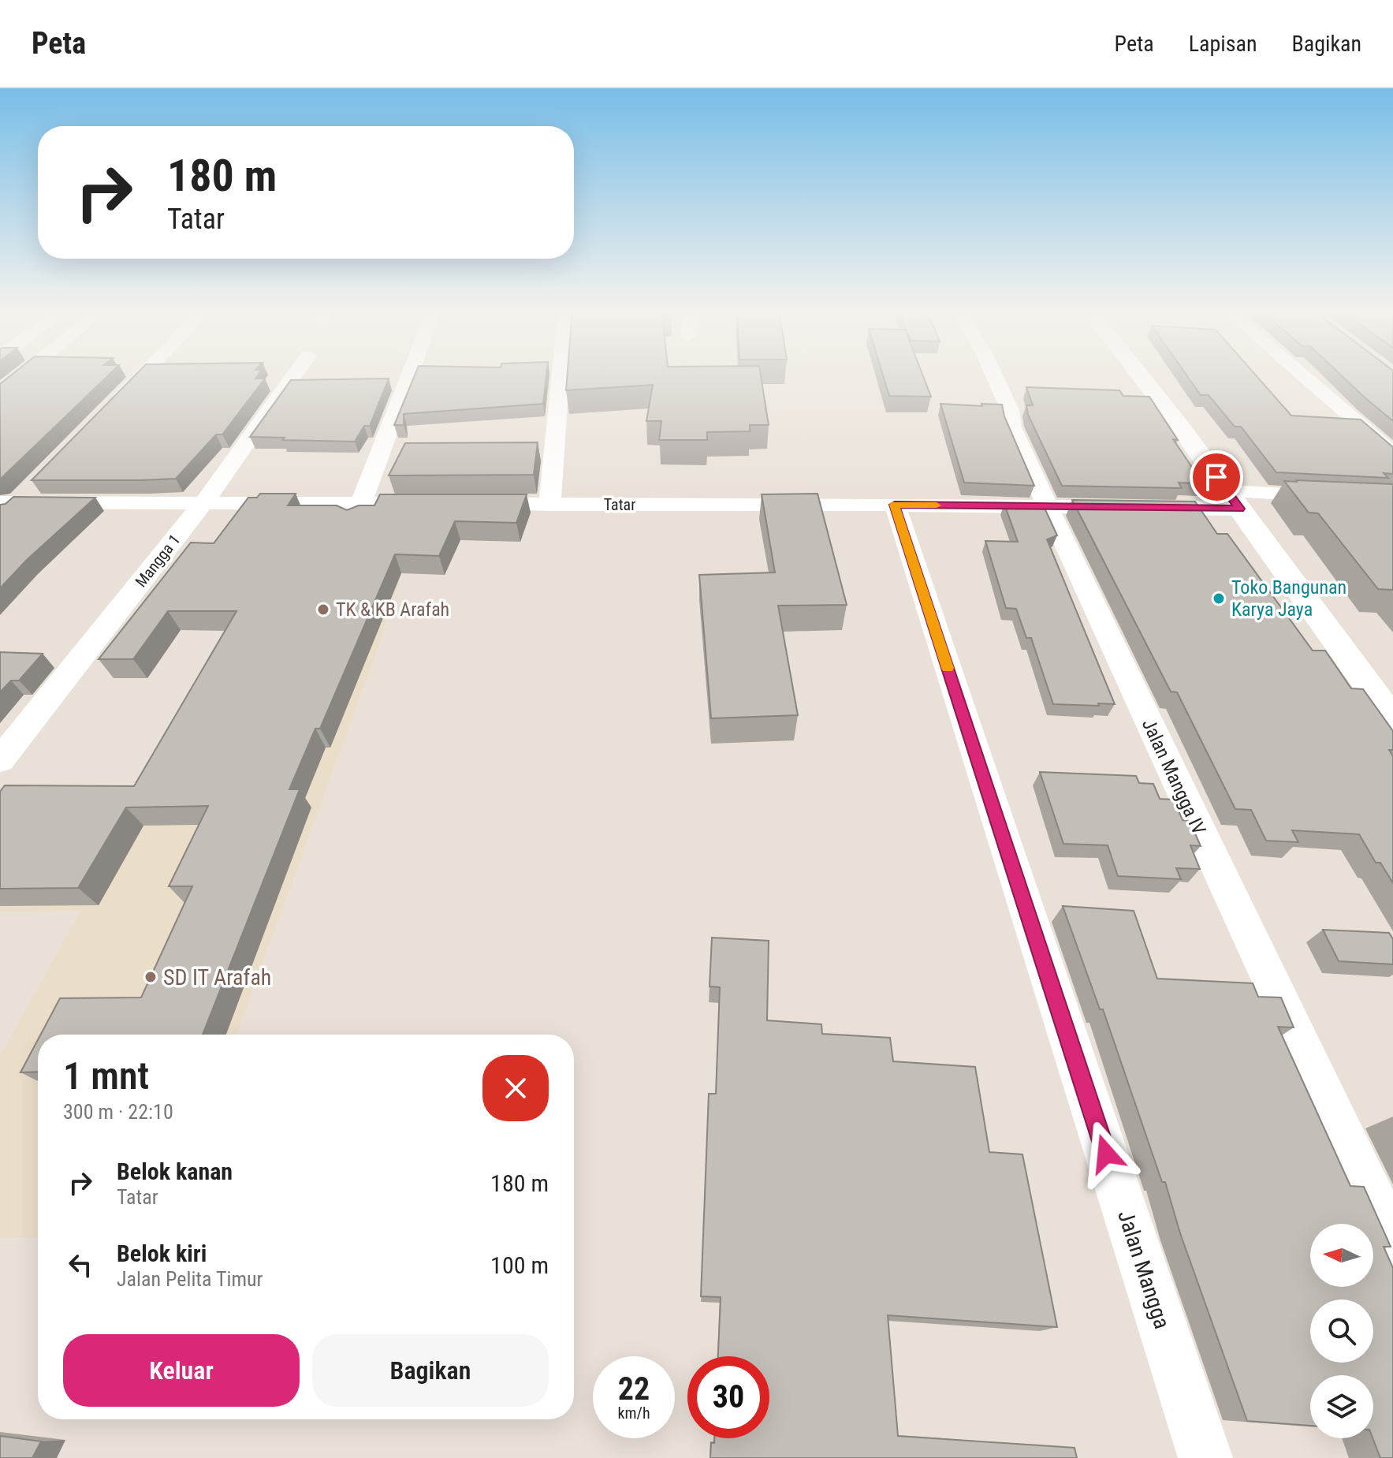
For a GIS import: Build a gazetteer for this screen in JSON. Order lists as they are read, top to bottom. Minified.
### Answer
{"streets":{"street":["Tatar","Mangga 1","Jalan Mangga IV","Jalan Mangga"]},"crossings":[["Tatar","Jalan Mangga IV"],["Tatar","Jalan Mangga"]],"places":["Toko Bangunan Karya Jaya","TK & KB Arafah","SD IT Arafah"],"north":"left","page":{"header":"Peta","nav":["Peta","Lapisan","Bagikan"],"turn":["180 m","Tatar"],"heading":["1 mnt","300 m · 22:10"],"list":[{"name":"Belok kanan","note":"Tatar","value":"180 m"},{"name":"Belok kiri","note":"Jalan Pelita Timur","value":"100 m"}],"buttons":["Keluar","Bagikan"],"speed":"22 km/h","limit":"30"}}
